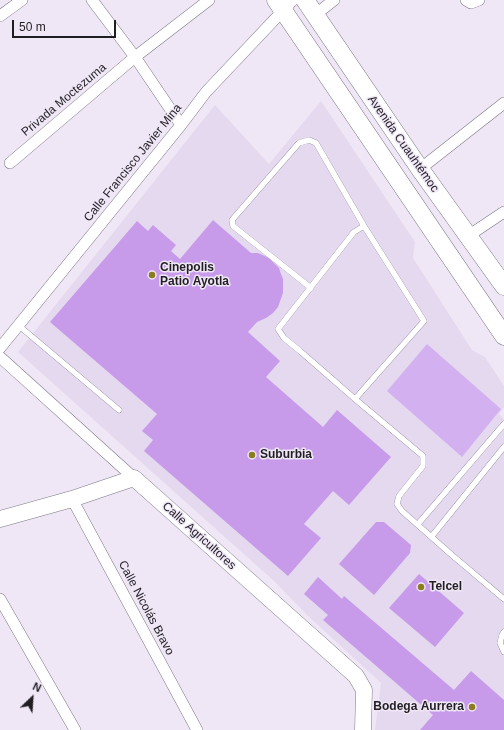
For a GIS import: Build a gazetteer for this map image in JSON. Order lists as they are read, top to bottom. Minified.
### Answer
{"streets":{"main road":["Avenida Cuauhtémoc"],"street":["Privada Moctezuma","Calle Francisco Javier Mina","Calle Agricultores","Calle Nicolás Bravo"]},"places":["Cinepolis Patio Ayotla","Suburbia","Telcel","Bodega Aurrera"],"scale_bar":"50 m","north":"top right"}
